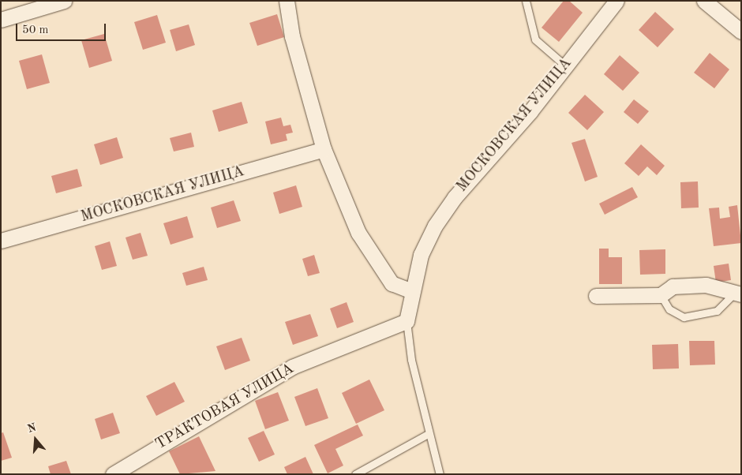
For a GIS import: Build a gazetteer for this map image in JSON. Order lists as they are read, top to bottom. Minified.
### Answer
{"streets":{"street":["МОСКОВСКАЯ УЛИЦА","ТРАКТОВАЯ УЛИЦА"]},"crossings":[["МОСКОВСКАЯ УЛИЦА","ТРАКТОВАЯ УЛИЦА"]],"scale_bar":"50 m","north":"top"}
